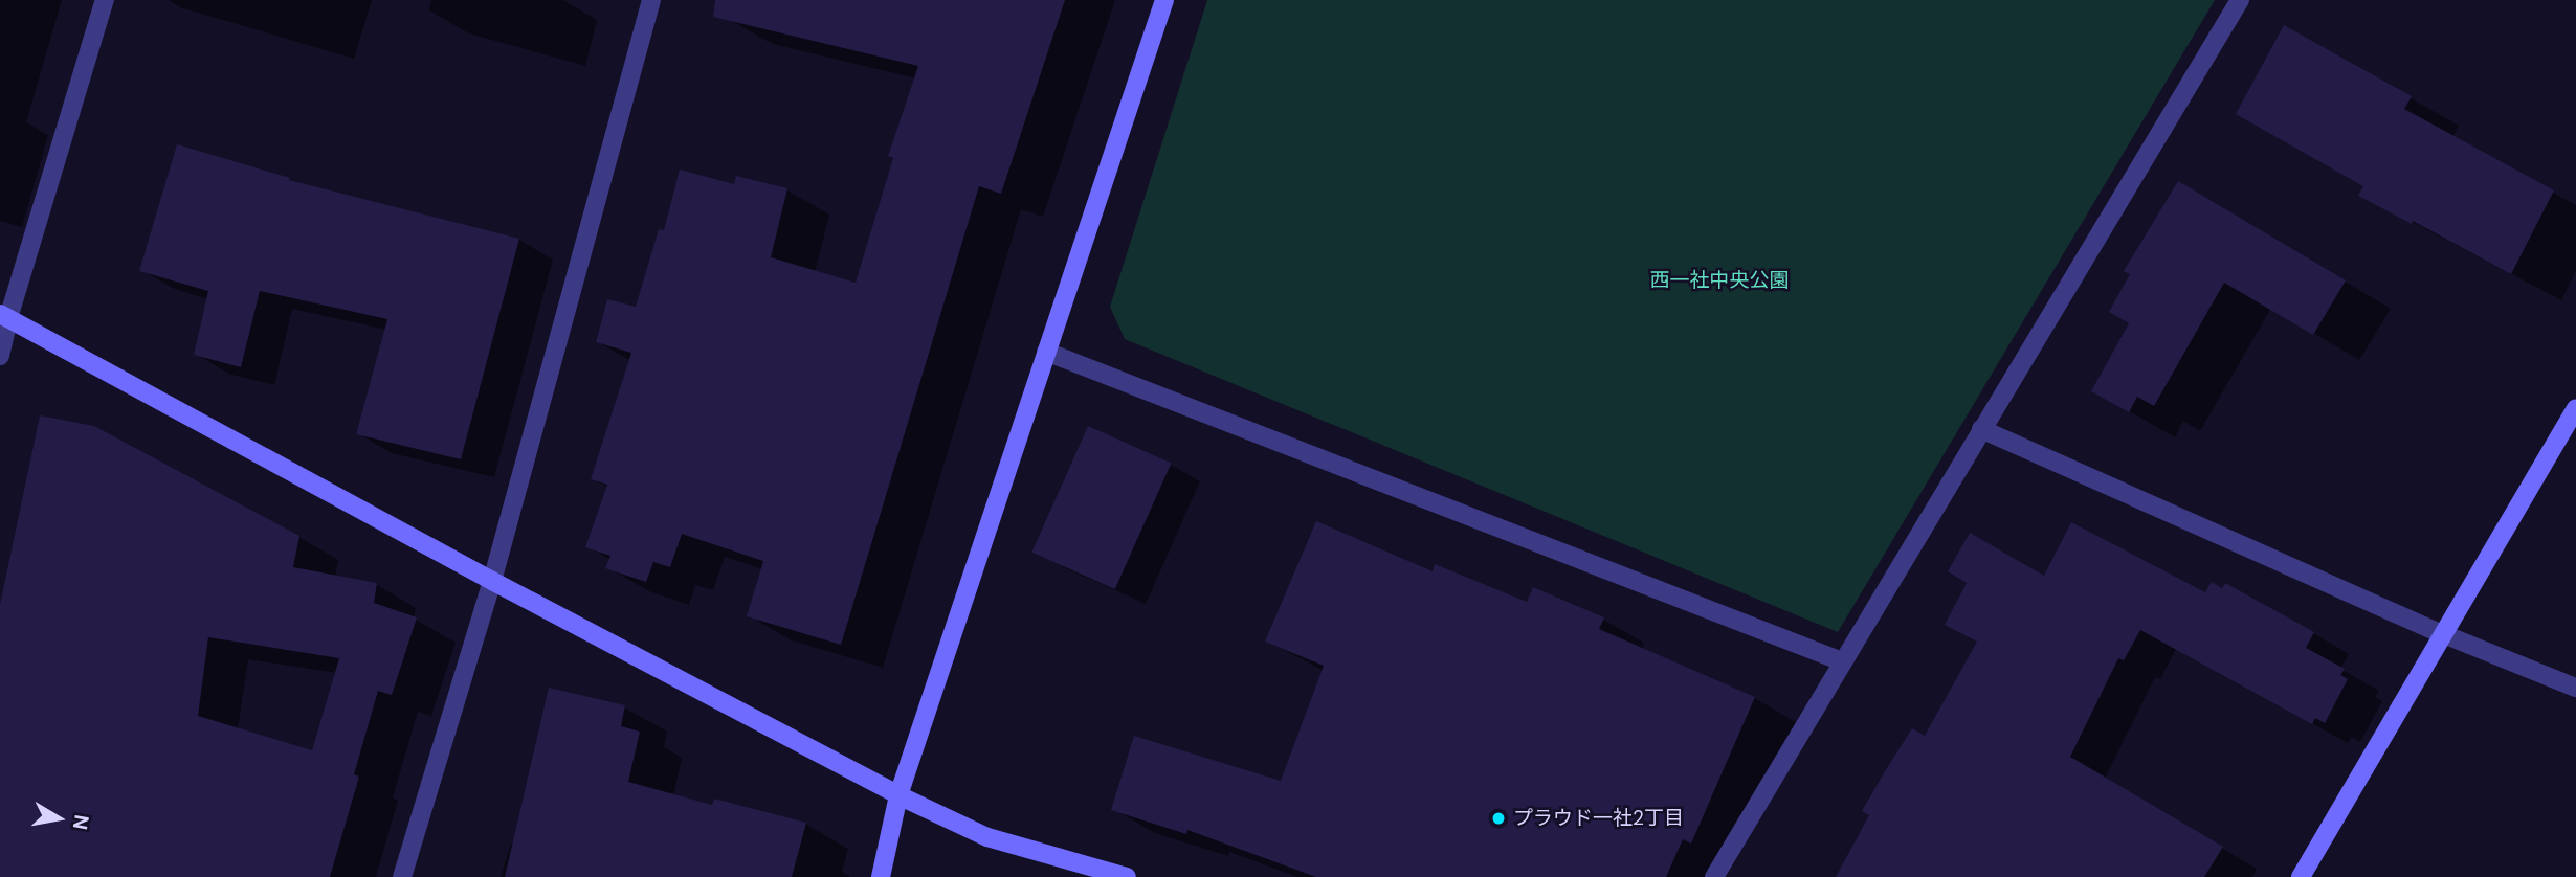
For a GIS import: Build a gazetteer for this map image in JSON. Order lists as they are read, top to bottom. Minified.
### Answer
{"parks":["西一社中央公園"],"places":["プラウド一社2丁目"],"north":"right"}
